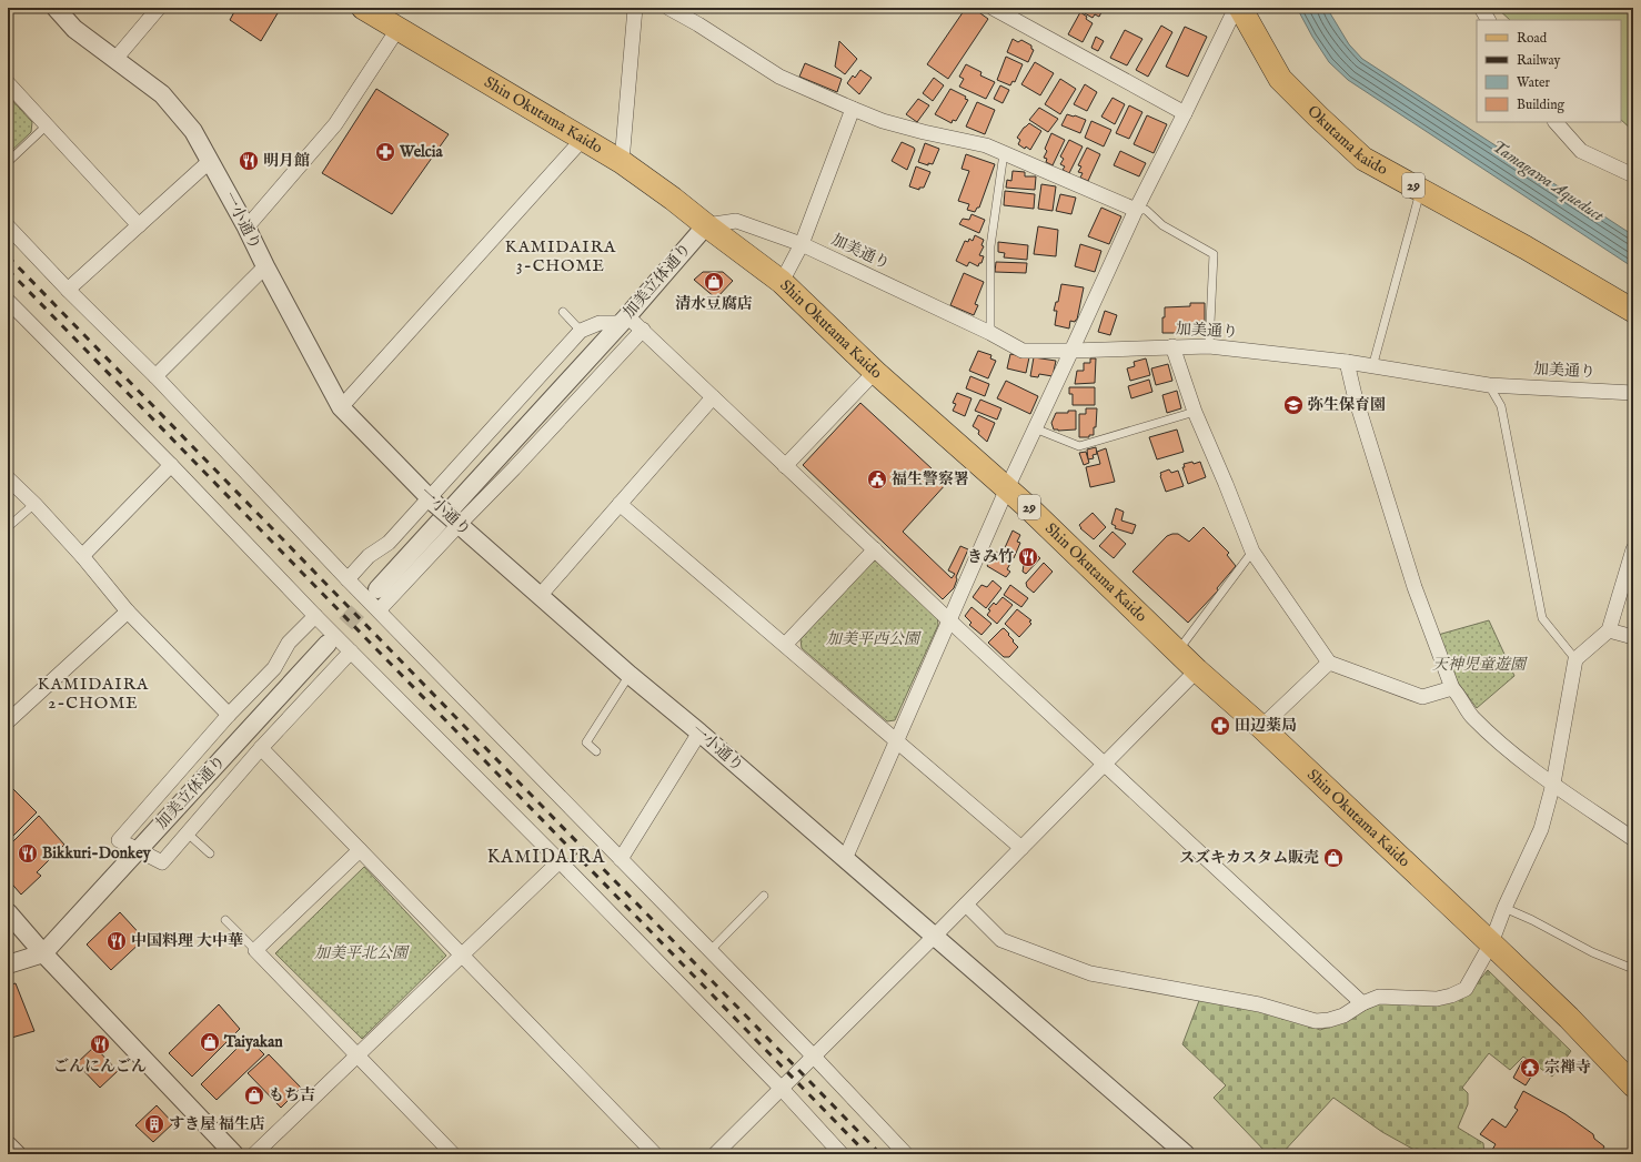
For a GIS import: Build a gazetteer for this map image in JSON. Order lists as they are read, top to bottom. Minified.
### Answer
{"streets":{"main road":["Shin Okutama Kaido","Okutama kaido","29"],"street":["一小通り","加美通り","加美立体通り"]},"crossings":[["Shin Okutama Kaido","加美通り"],["Shin Okutama Kaido","加美立体通り"],["加美通り","加美立体通り"]],"districts":["KAMIDAIRA 3-CHOME","KAMIDAIRA 2-CHOME","KAMIDAIRA"],"water":["Tamagawa Aqueduct"],"parks":["加美平西公園","天神児童遊園","加美平北公園"],"places":{"pharmacy":["Welcia","田辺薬局"],"restaurant":["明月館","きみ竹","Bikkuri-Donkey","中国料理 大中華","ごんにんごん"],"shop":["清水豆腐店","スズキカスタム販売","Taiyakan","もち吉"],"school or university":["弥生保育園"],"public building":["福生警察署"],"temple":["宗禅寺"],"building":["すき屋 福生店"]},"legend":["Road","Railway","Water","Building"]}
